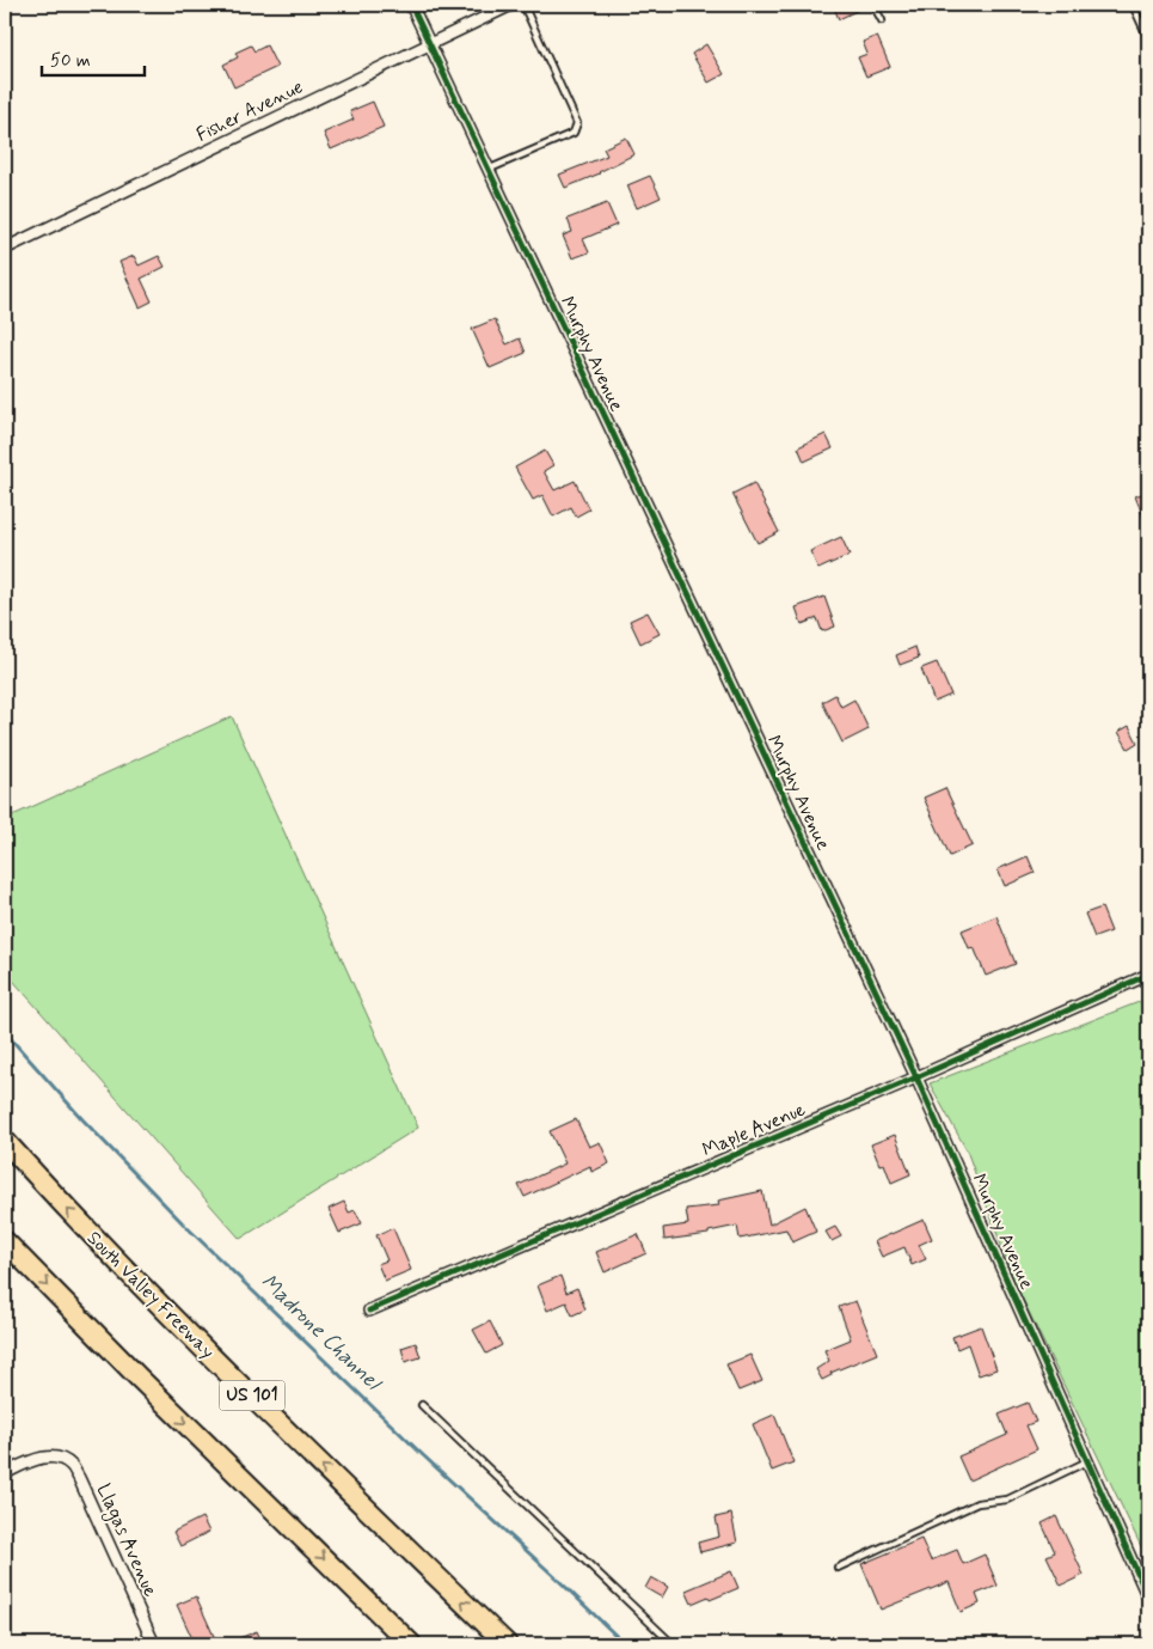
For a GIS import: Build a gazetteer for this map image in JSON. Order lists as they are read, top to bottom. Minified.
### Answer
{"streets":{"highway":["South Valley Freeway","US 101"],"street":["Fisher Avenue","Murphy Avenue","Maple Avenue","Llagas Avenue"]},"crossings":[["Fisher Avenue","Murphy Avenue"],["Murphy Avenue","Maple Avenue"]],"water":["Madrone Channel"],"scale_bar":"50 m"}
